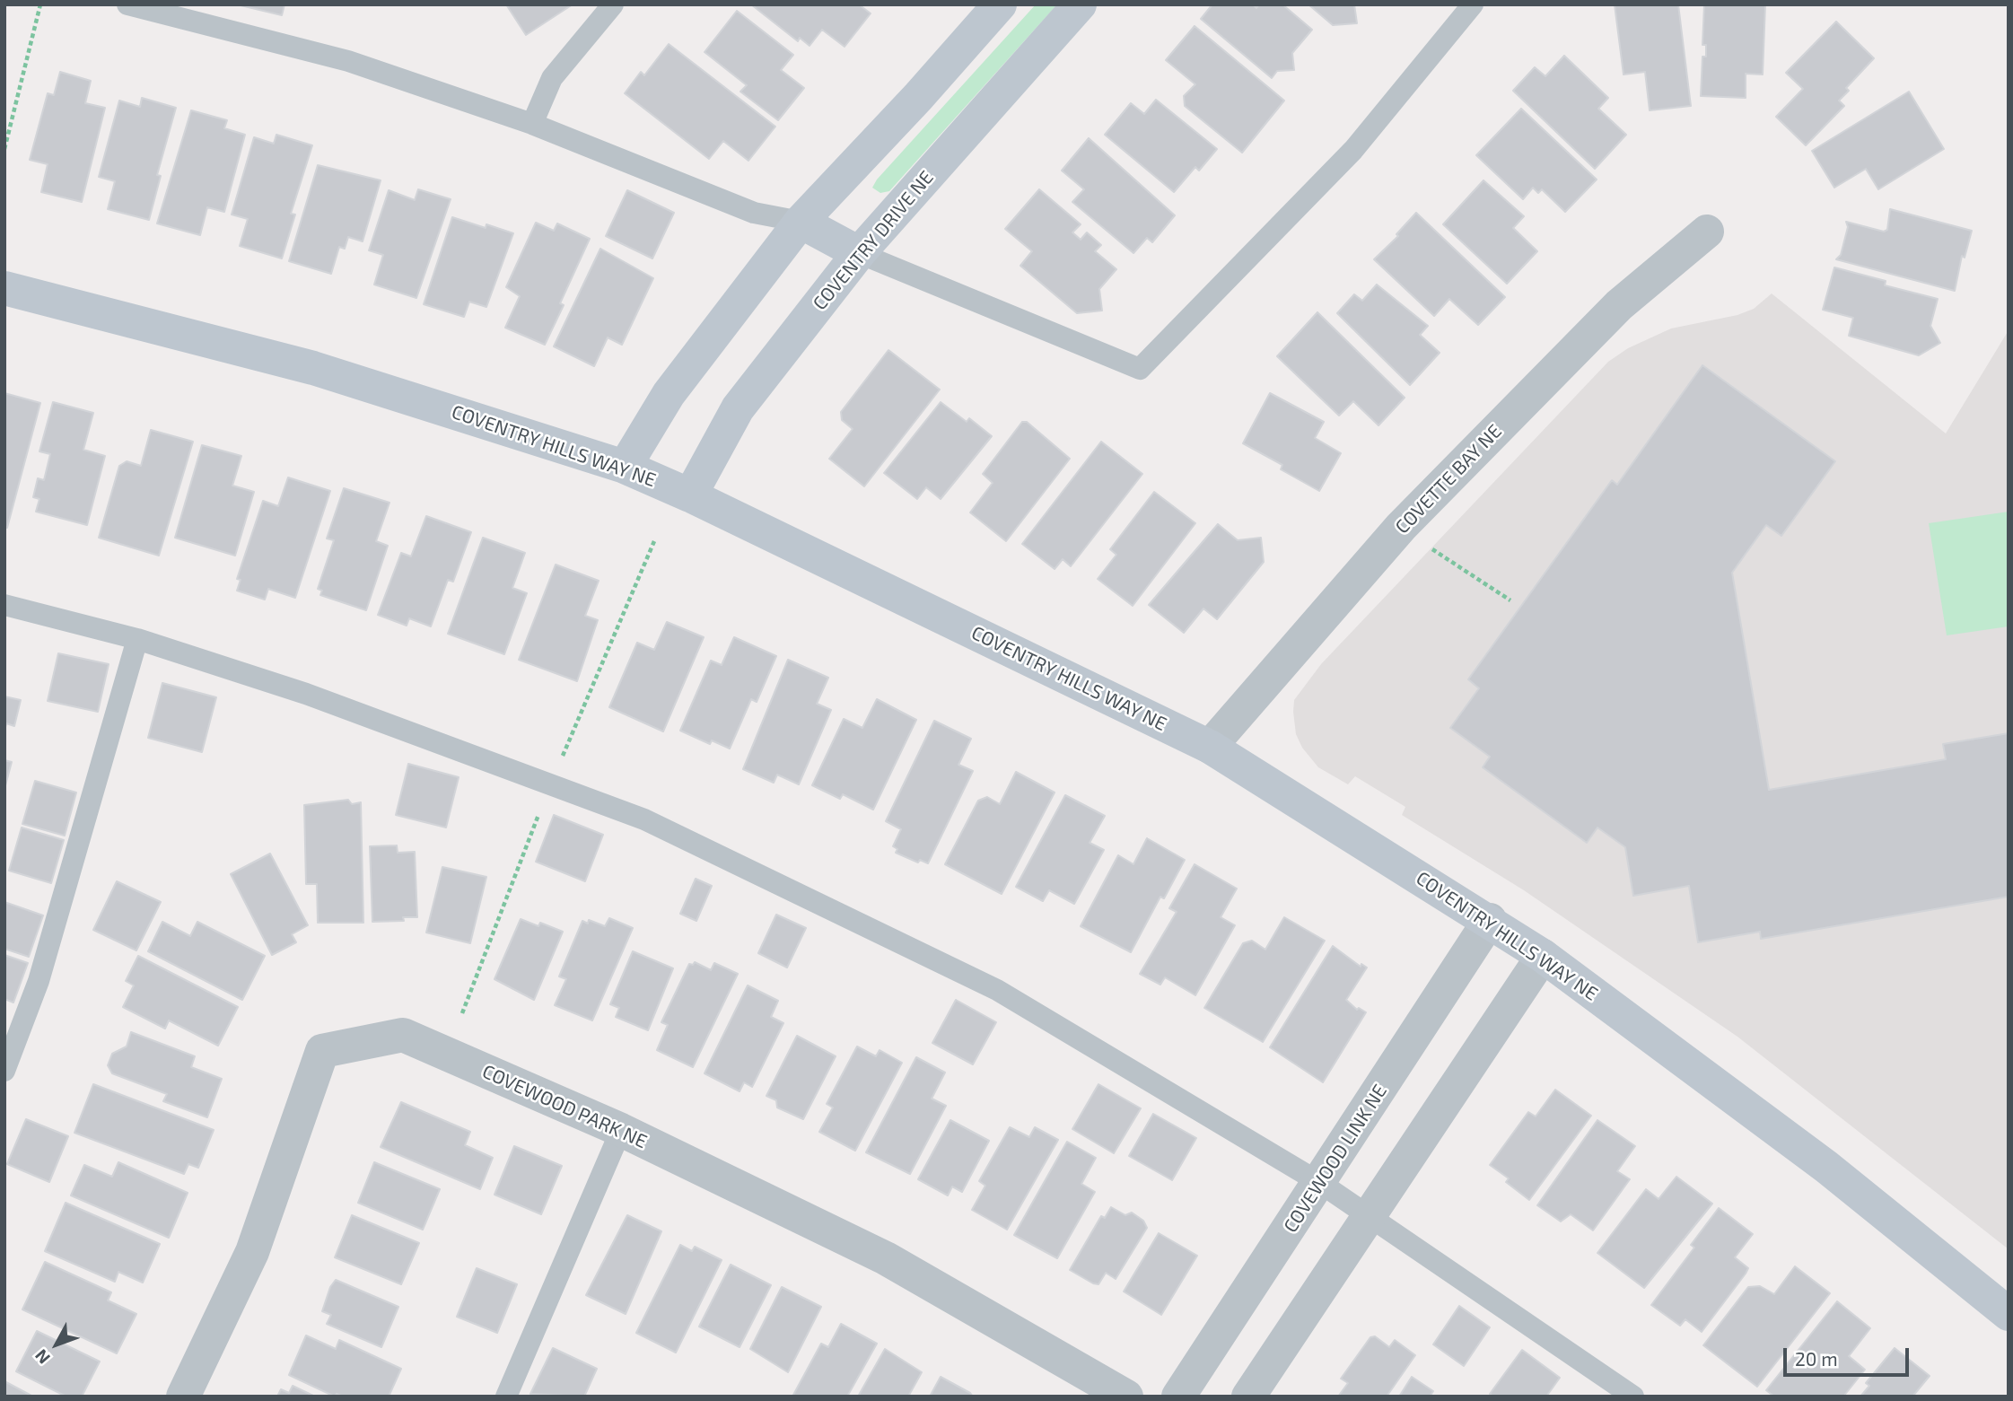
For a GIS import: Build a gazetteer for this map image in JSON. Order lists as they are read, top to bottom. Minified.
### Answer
{"streets":{"street":["COVENTRY DRIVE NE","COVENTRY HILLS WAY NE","COVETTE BAY NE","COVEWOOD PARK NE","COVEWOOD LINK NE"]},"crossings":[["COVENTRY DRIVE NE","COVENTRY HILLS WAY NE"],["COVENTRY HILLS WAY NE","COVETTE BAY NE"],["COVENTRY HILLS WAY NE","COVEWOOD LINK NE"]],"scale_bar":"20 m","north":"bottom left"}
